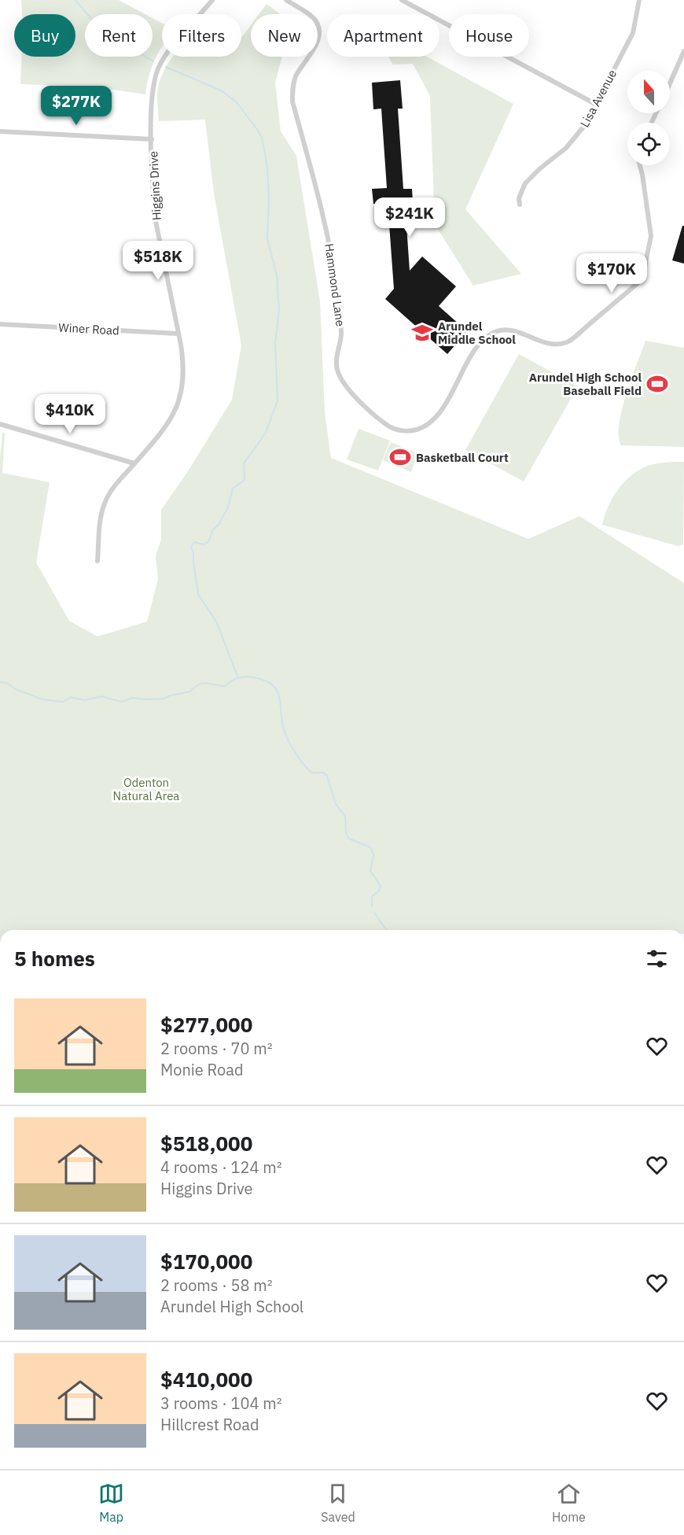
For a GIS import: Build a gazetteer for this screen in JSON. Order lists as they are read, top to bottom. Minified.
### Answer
{"streets":{"street":["Lisa Avenue","Higgins Drive","Hammond Lane","Winer Road"]},"crossings":[["Higgins Drive","Winer Road"]],"parks":["Odenton Natural Area"],"places":{"school or university":["Arundel Middle School"],"sports":["Arundel High School Baseball Field","Basketball Court"]},"north":"top","page":{"chip":["Buy","Rent","Filters","New","Apartment","House"],"price":["$277K","$241K","$518K","$170K","$410K"],"heading":"5 homes","list":[{"name":"$277,000","note":"2 rooms · 70 m² · Monie Road"},{"name":"$518,000","note":"4 rooms · 124 m² · Higgins Drive"},{"name":"$170,000","note":"2 rooms · 58 m² · Arundel High School"},{"name":"$410,000","note":"3 rooms · 104 m² · Hillcrest Road"}],"tabs":["Map","Saved","Home"]}}
